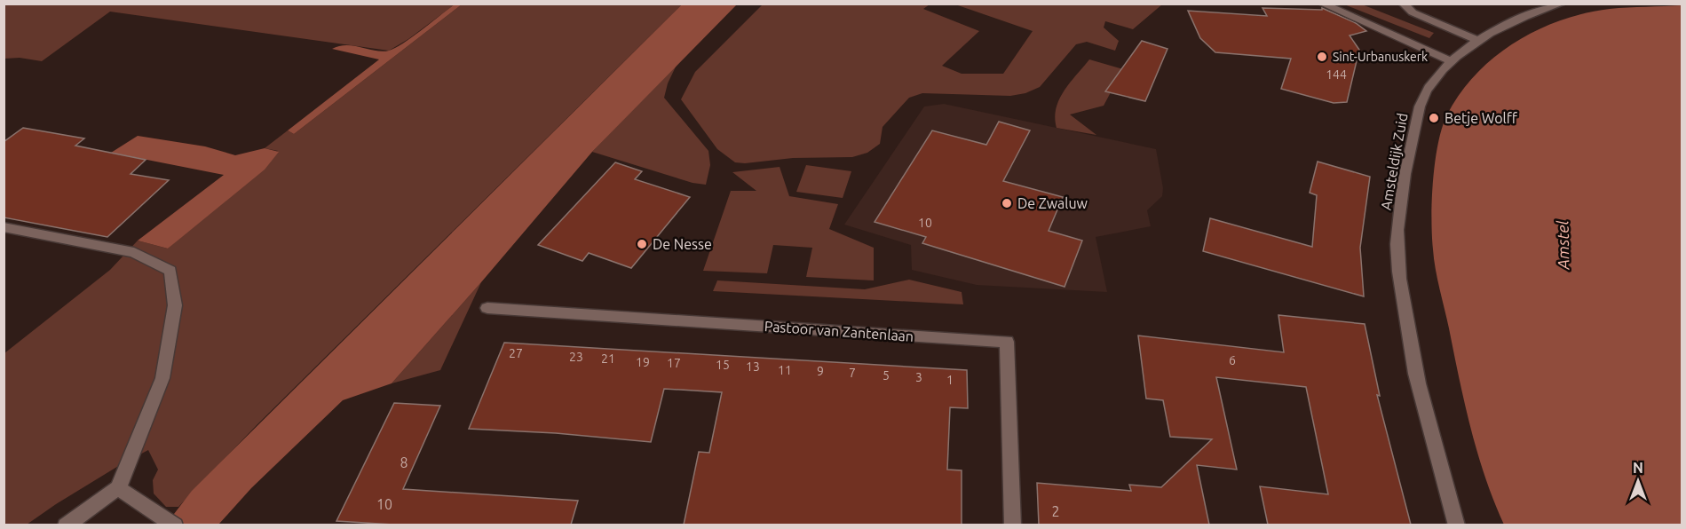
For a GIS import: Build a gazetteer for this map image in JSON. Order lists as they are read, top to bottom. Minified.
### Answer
{"streets":{"street":["Amsteldijk Zuid","Pastoor van Zantenlaan"]},"water":["Amstel"],"places":["Sint-Urbanuskerk","Betje Wolff","De Zwaluw","De Nesse"],"house_numbers":["144","10","27","23","21","6","19","17","15","13","11","9","7","5","3","1","8","10","2"],"north":"top"}
